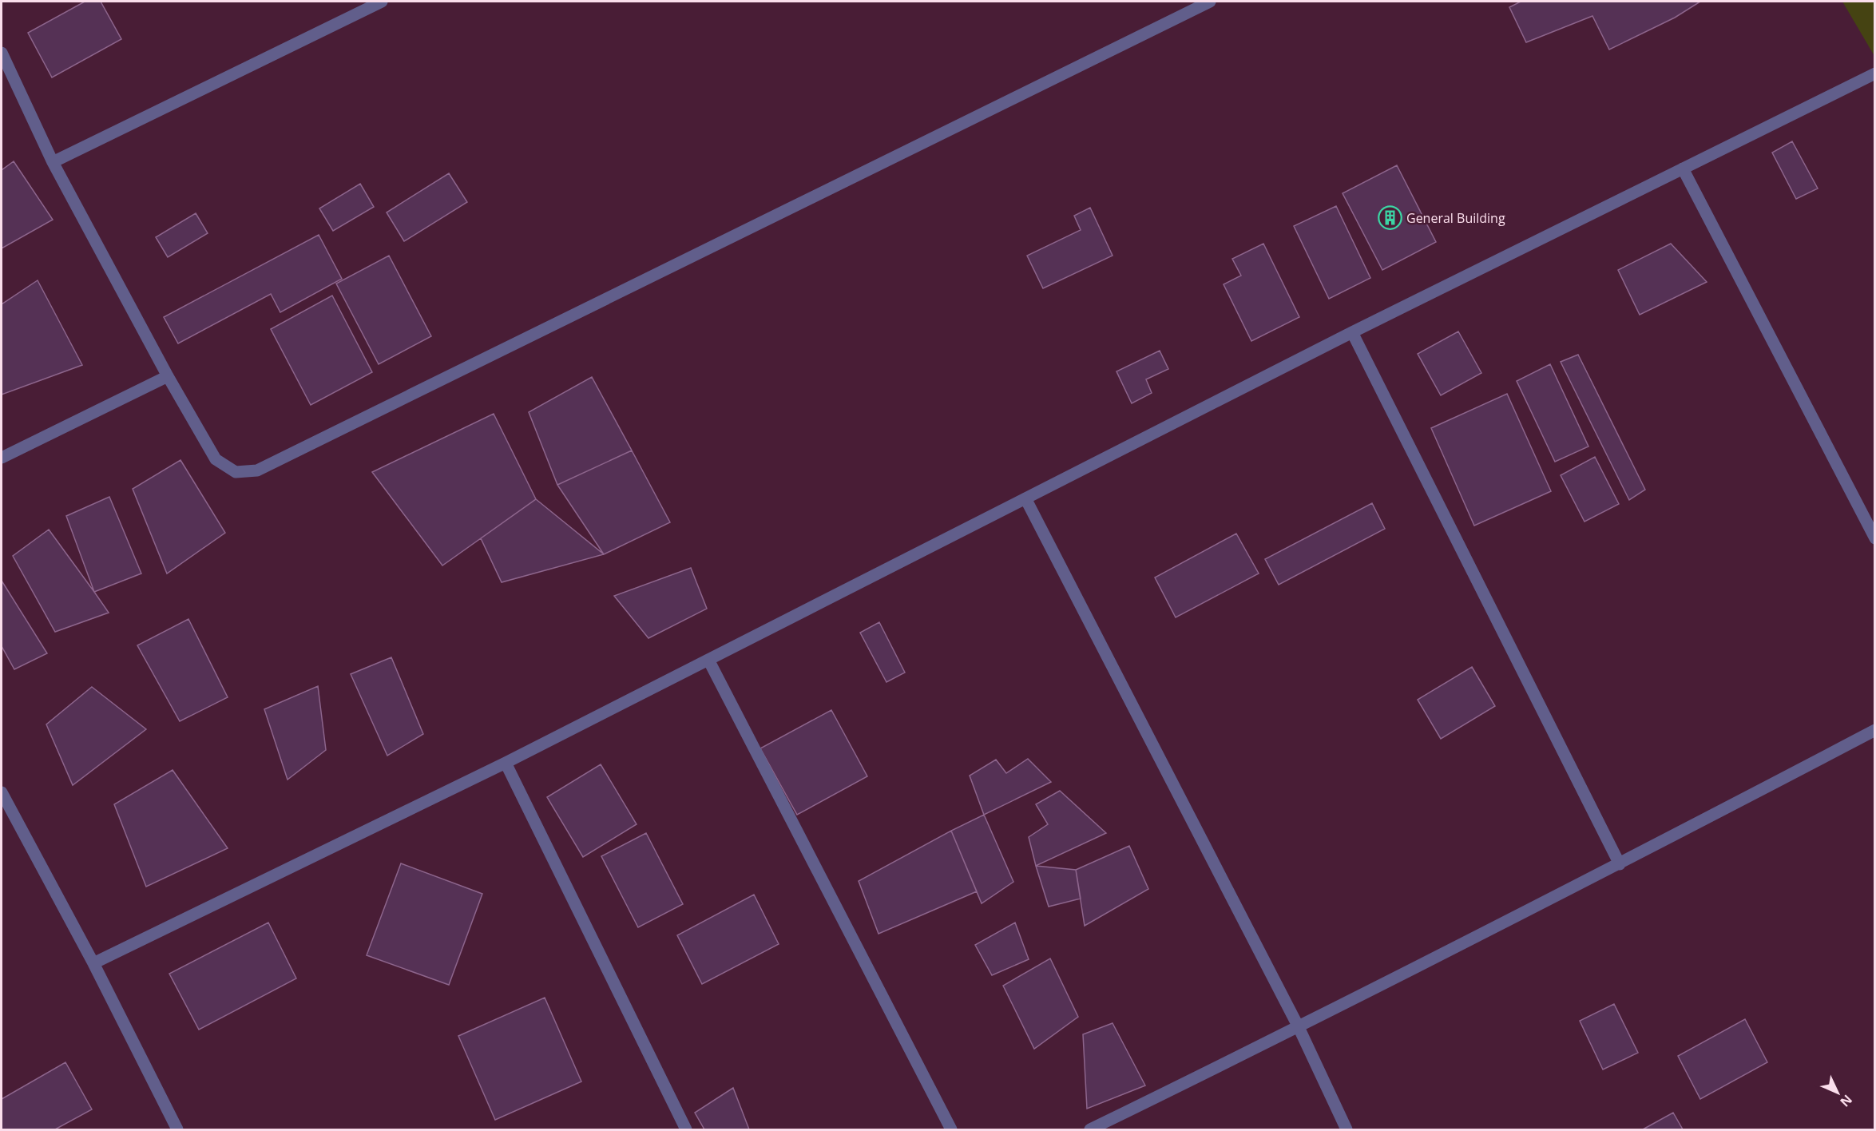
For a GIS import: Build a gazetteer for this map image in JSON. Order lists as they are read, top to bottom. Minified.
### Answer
{"places":{"building":["General Building"]},"north":"bottom right"}
